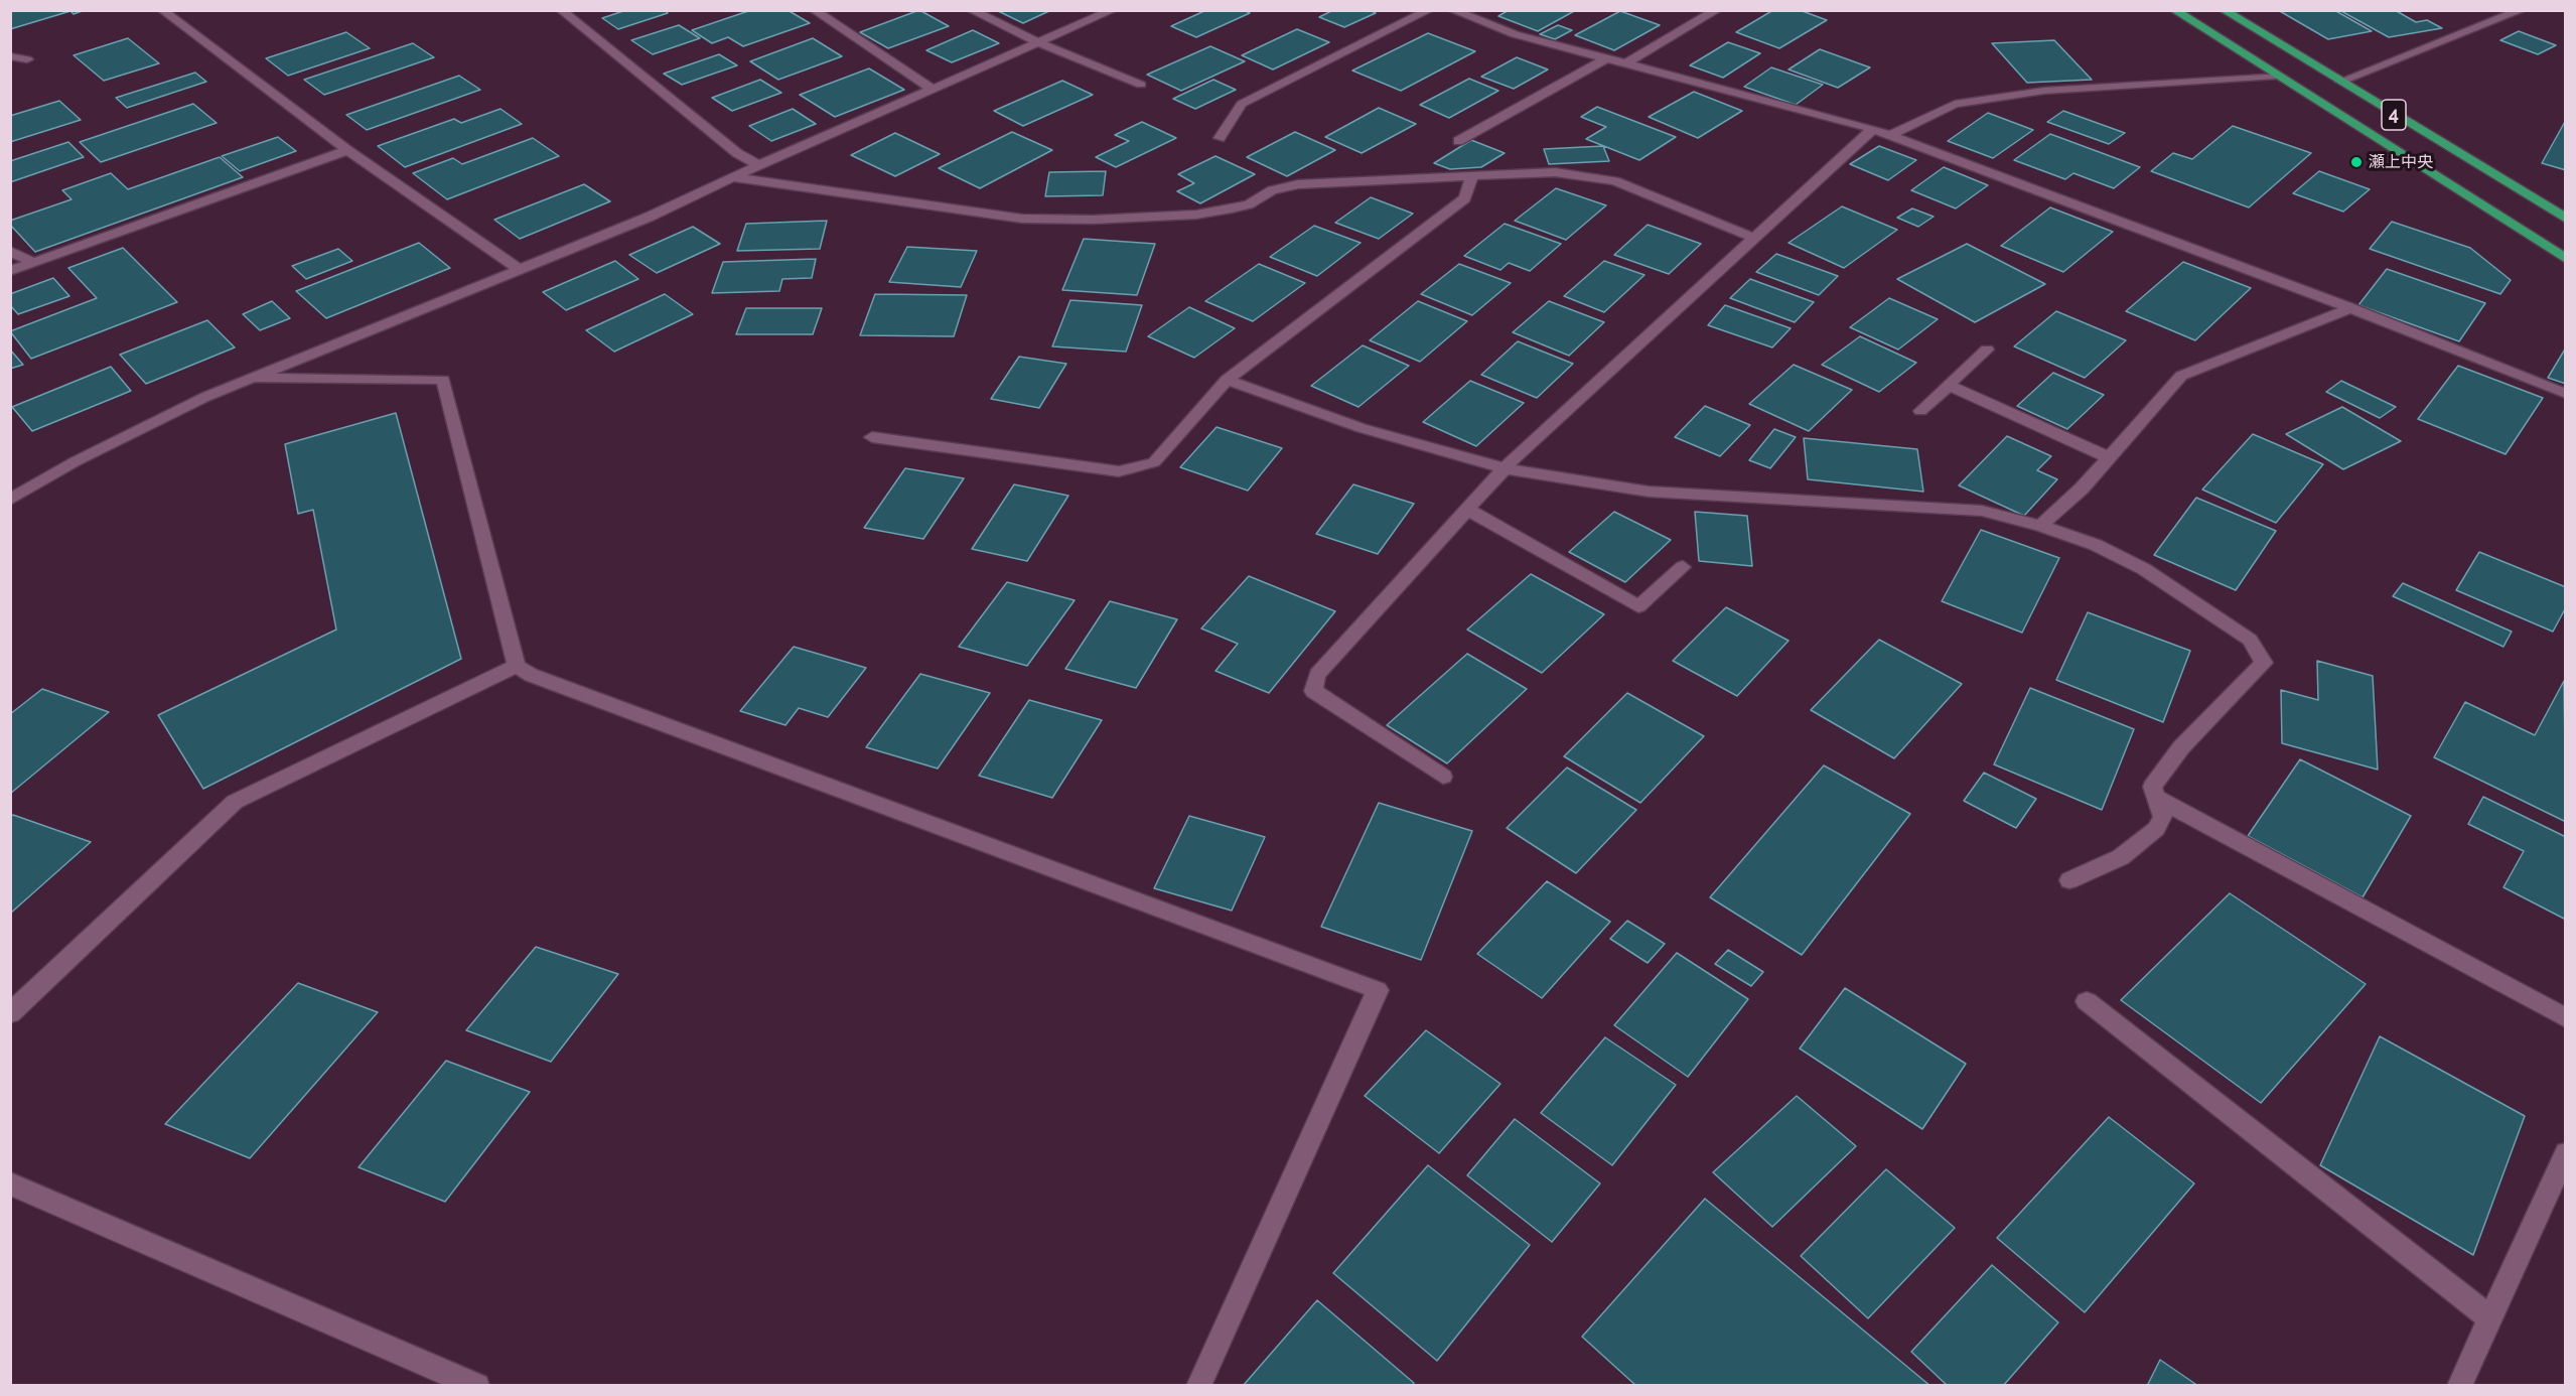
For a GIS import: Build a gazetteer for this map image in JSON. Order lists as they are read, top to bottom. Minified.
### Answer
{"streets":{"highway":["4"]},"places":["瀬上中央"]}
